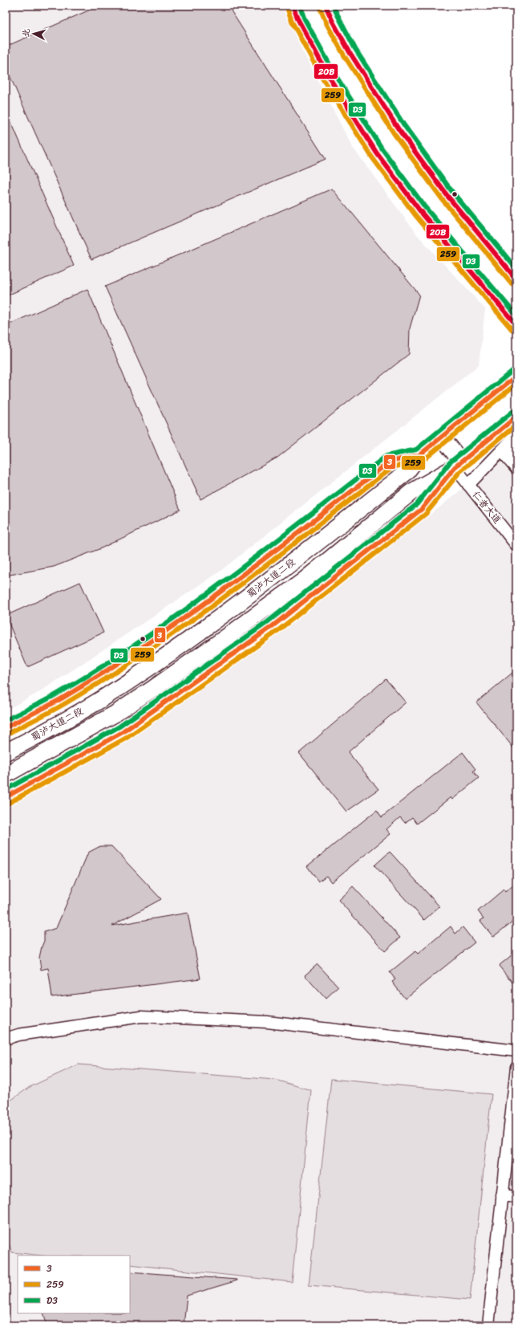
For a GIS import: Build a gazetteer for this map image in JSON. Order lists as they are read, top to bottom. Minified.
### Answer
{"streets":{"highway":["蜀泸大道二段"],"street":["仁者大道"]},"crossings":[["仁者大道","蜀泸大道二段"]],"lines":["transit line D3","transit line 20B","transit line 259","transit line 3"],"legend":["3","259","D3"],"north":"left"}
